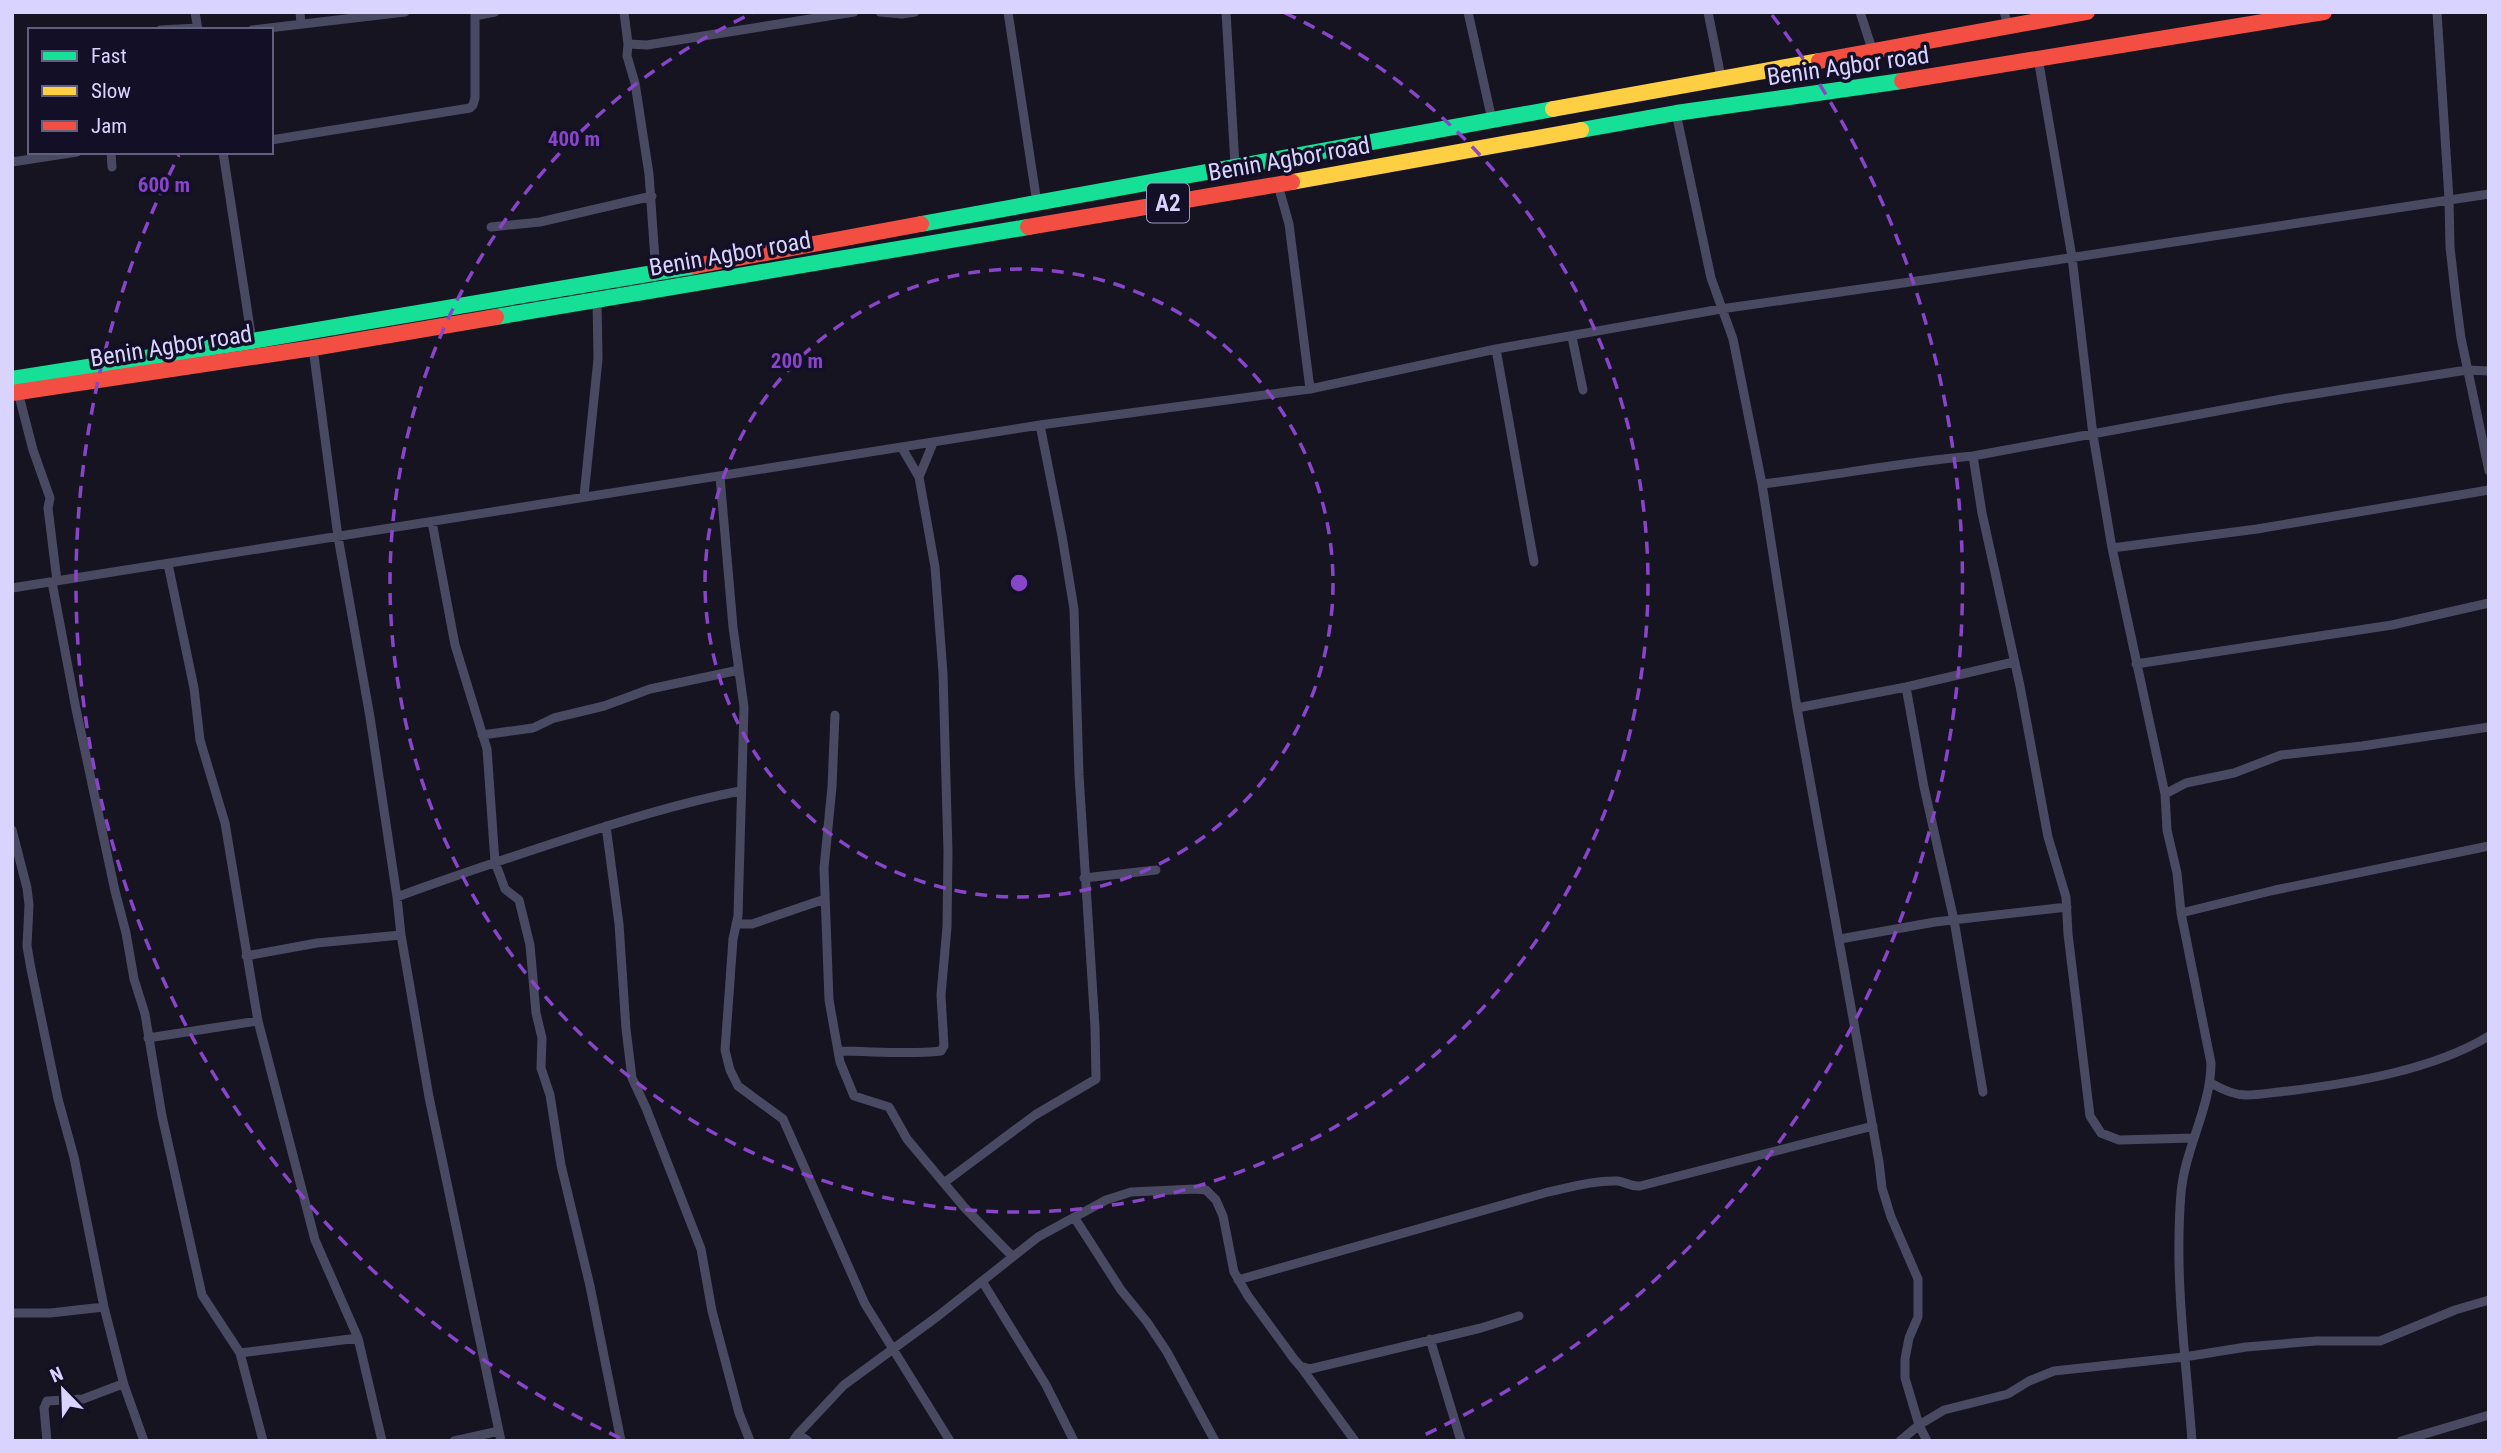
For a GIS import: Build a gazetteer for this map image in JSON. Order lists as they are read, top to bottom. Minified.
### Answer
{"streets":{"highway":["Benin Agbor road","A2"]},"legend":["Fast","Slow","Jam"],"north":"top left","rings":["400 m","600 m","200 m"]}
